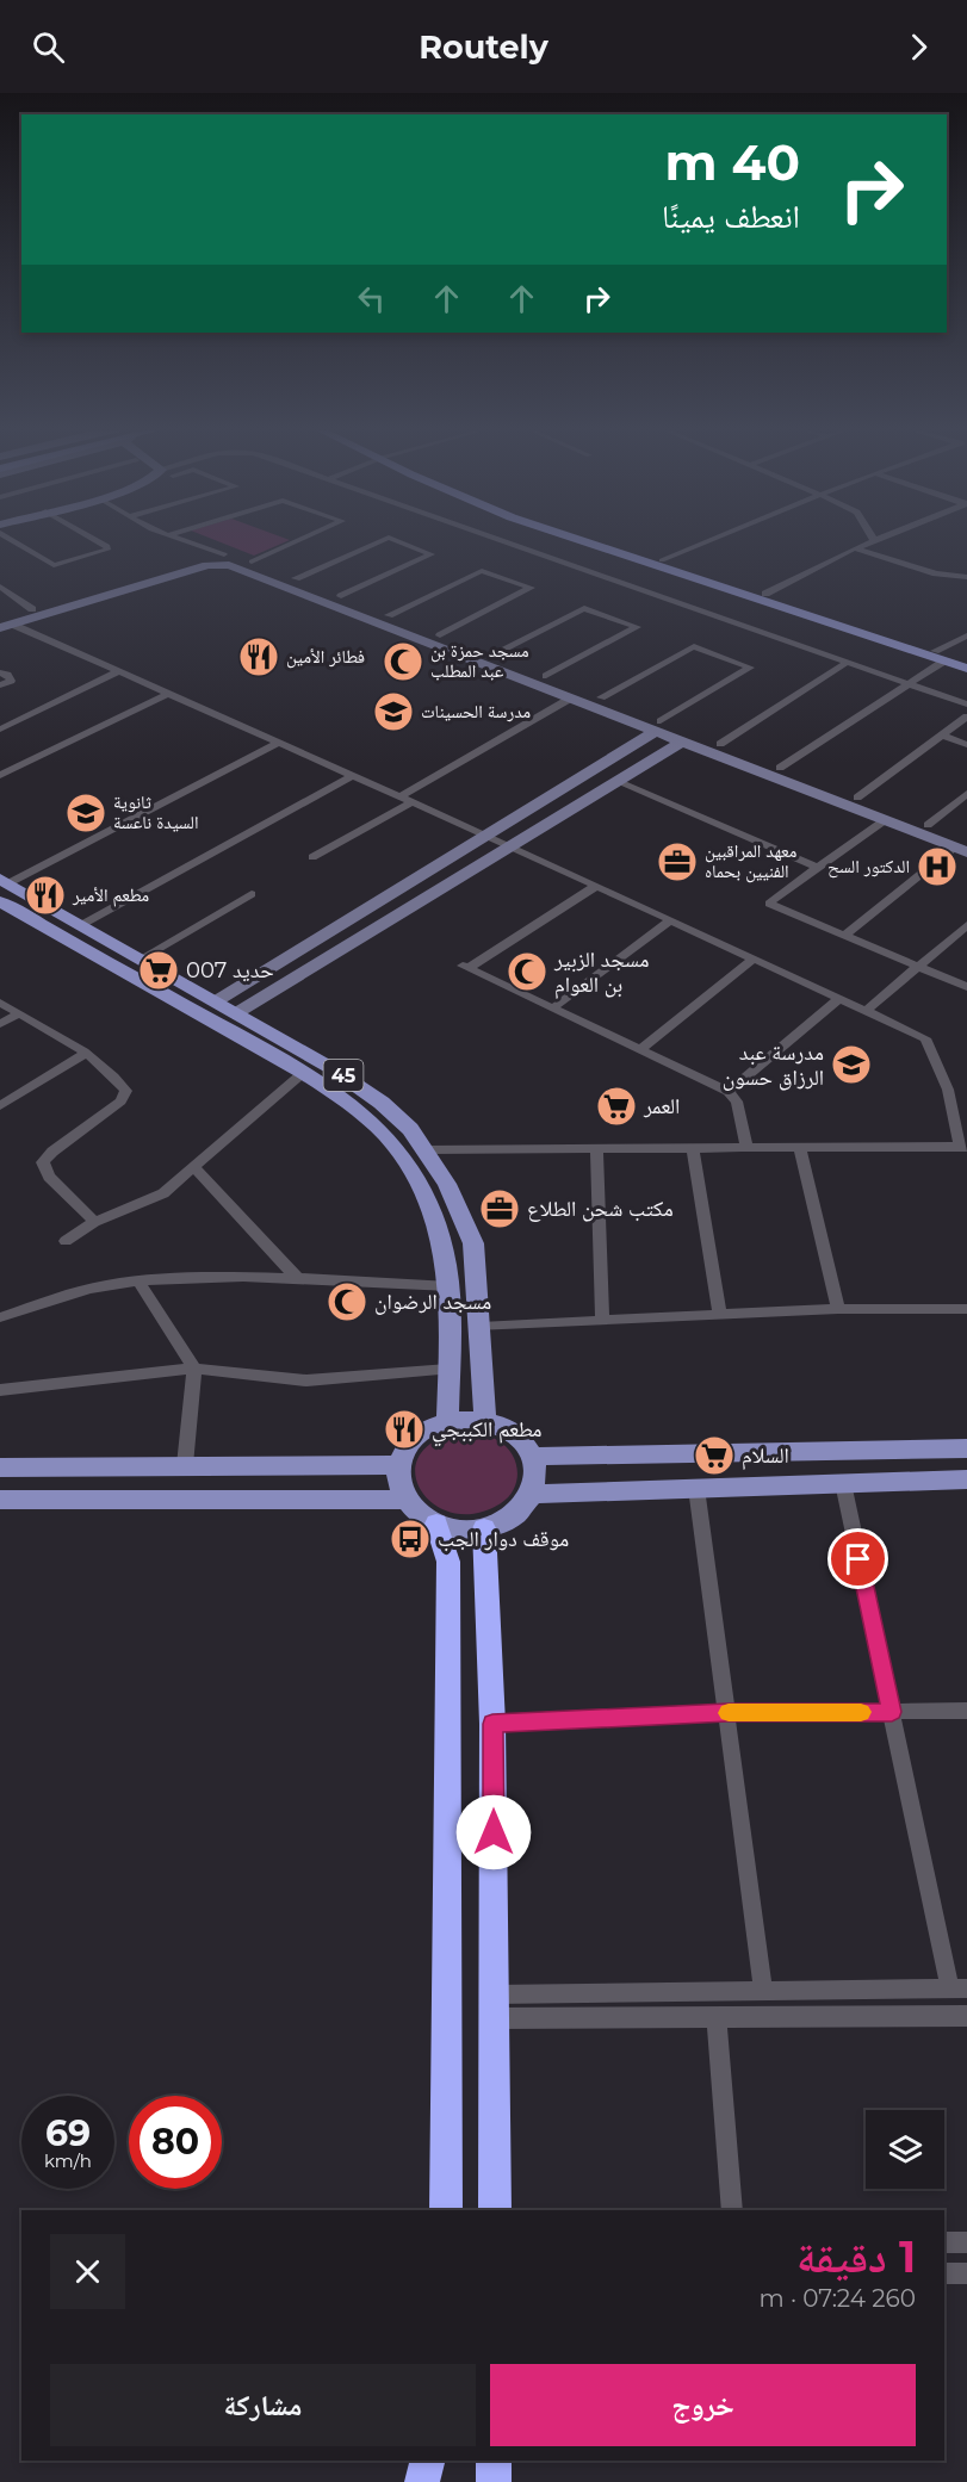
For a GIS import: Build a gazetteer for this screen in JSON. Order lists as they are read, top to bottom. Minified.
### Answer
{"streets":{"main road":["45"]},"places":{"restaurant":["فطائر الأمين","مطعم الأمير","مطعم الكببجي"],"mosque":["مسجد حمزة بن عبد المطلب","مسجد الزبير بن العوام","مسجد الرضوان"],"school or university":["مدرسة الحسينات","ثانوية السيدة ناعسة","مدرسة عبد الرزاق حسون"],"office":["معهد المراقبين الفنيين بحماه","مكتب شحن الطلاع"],"hospital":["الدكتور السح"],"supermarket":["حديد 007","العمر","السلام"],"bus stop":["موقف دوار الجب"]},"page":{"header":"Routely","turn":["40 m","انعطف يمينًا"],"speed":"69 km/h","limit":"80","heading":["1 دقيقة","260 m · 07:24"],"buttons":["خروج","مشاركة"]}}
